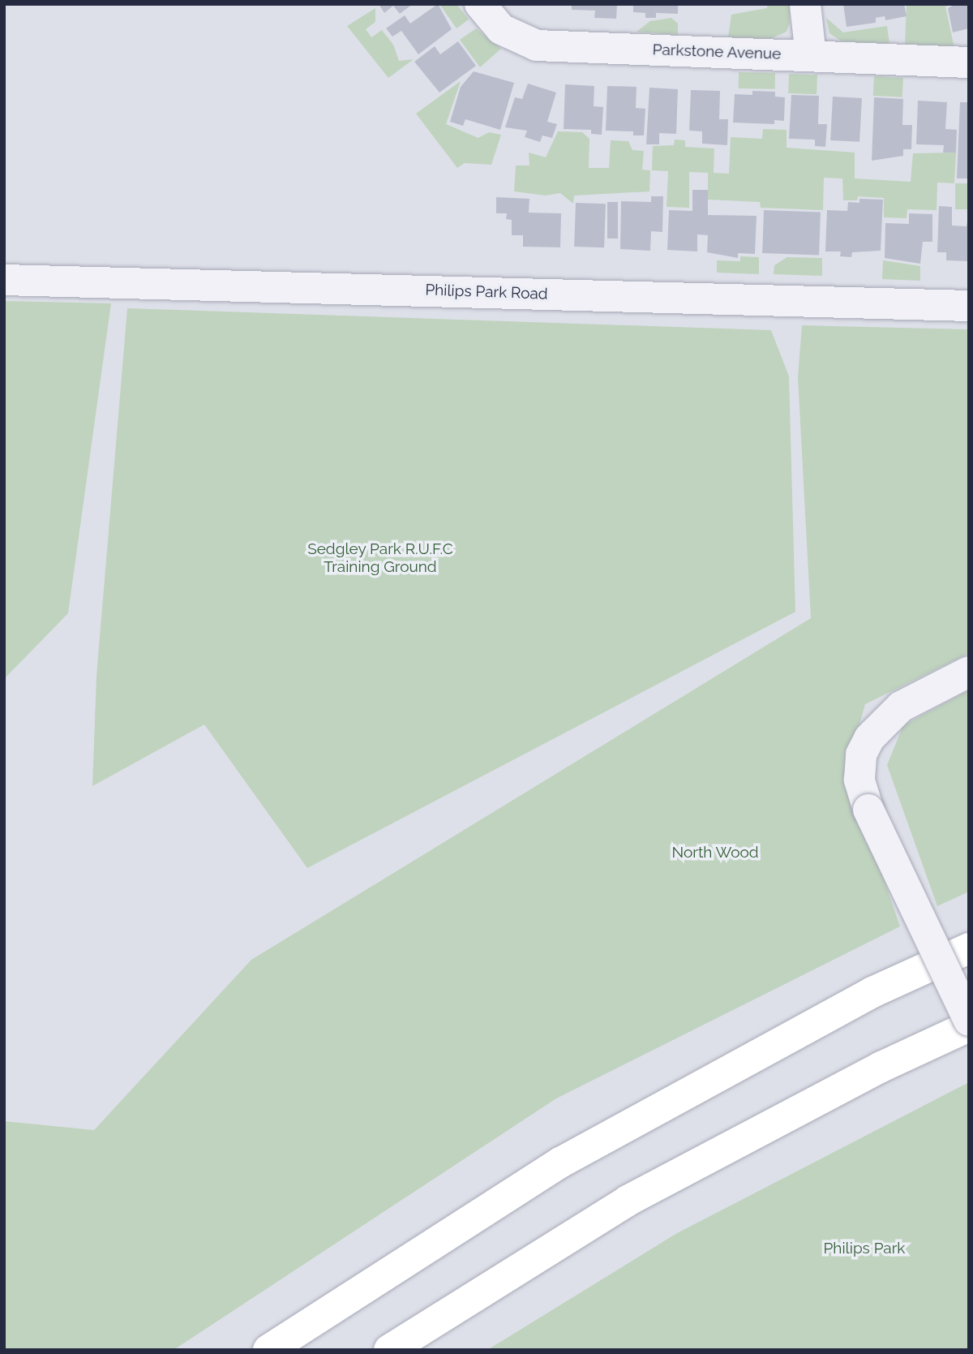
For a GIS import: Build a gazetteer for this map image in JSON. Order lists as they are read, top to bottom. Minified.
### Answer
{"streets":{"street":["Parkstone Avenue","Philips Park Road"]},"parks":["Sedgley Park R.U.F.C Training Ground","North Wood","Philips Park"]}
